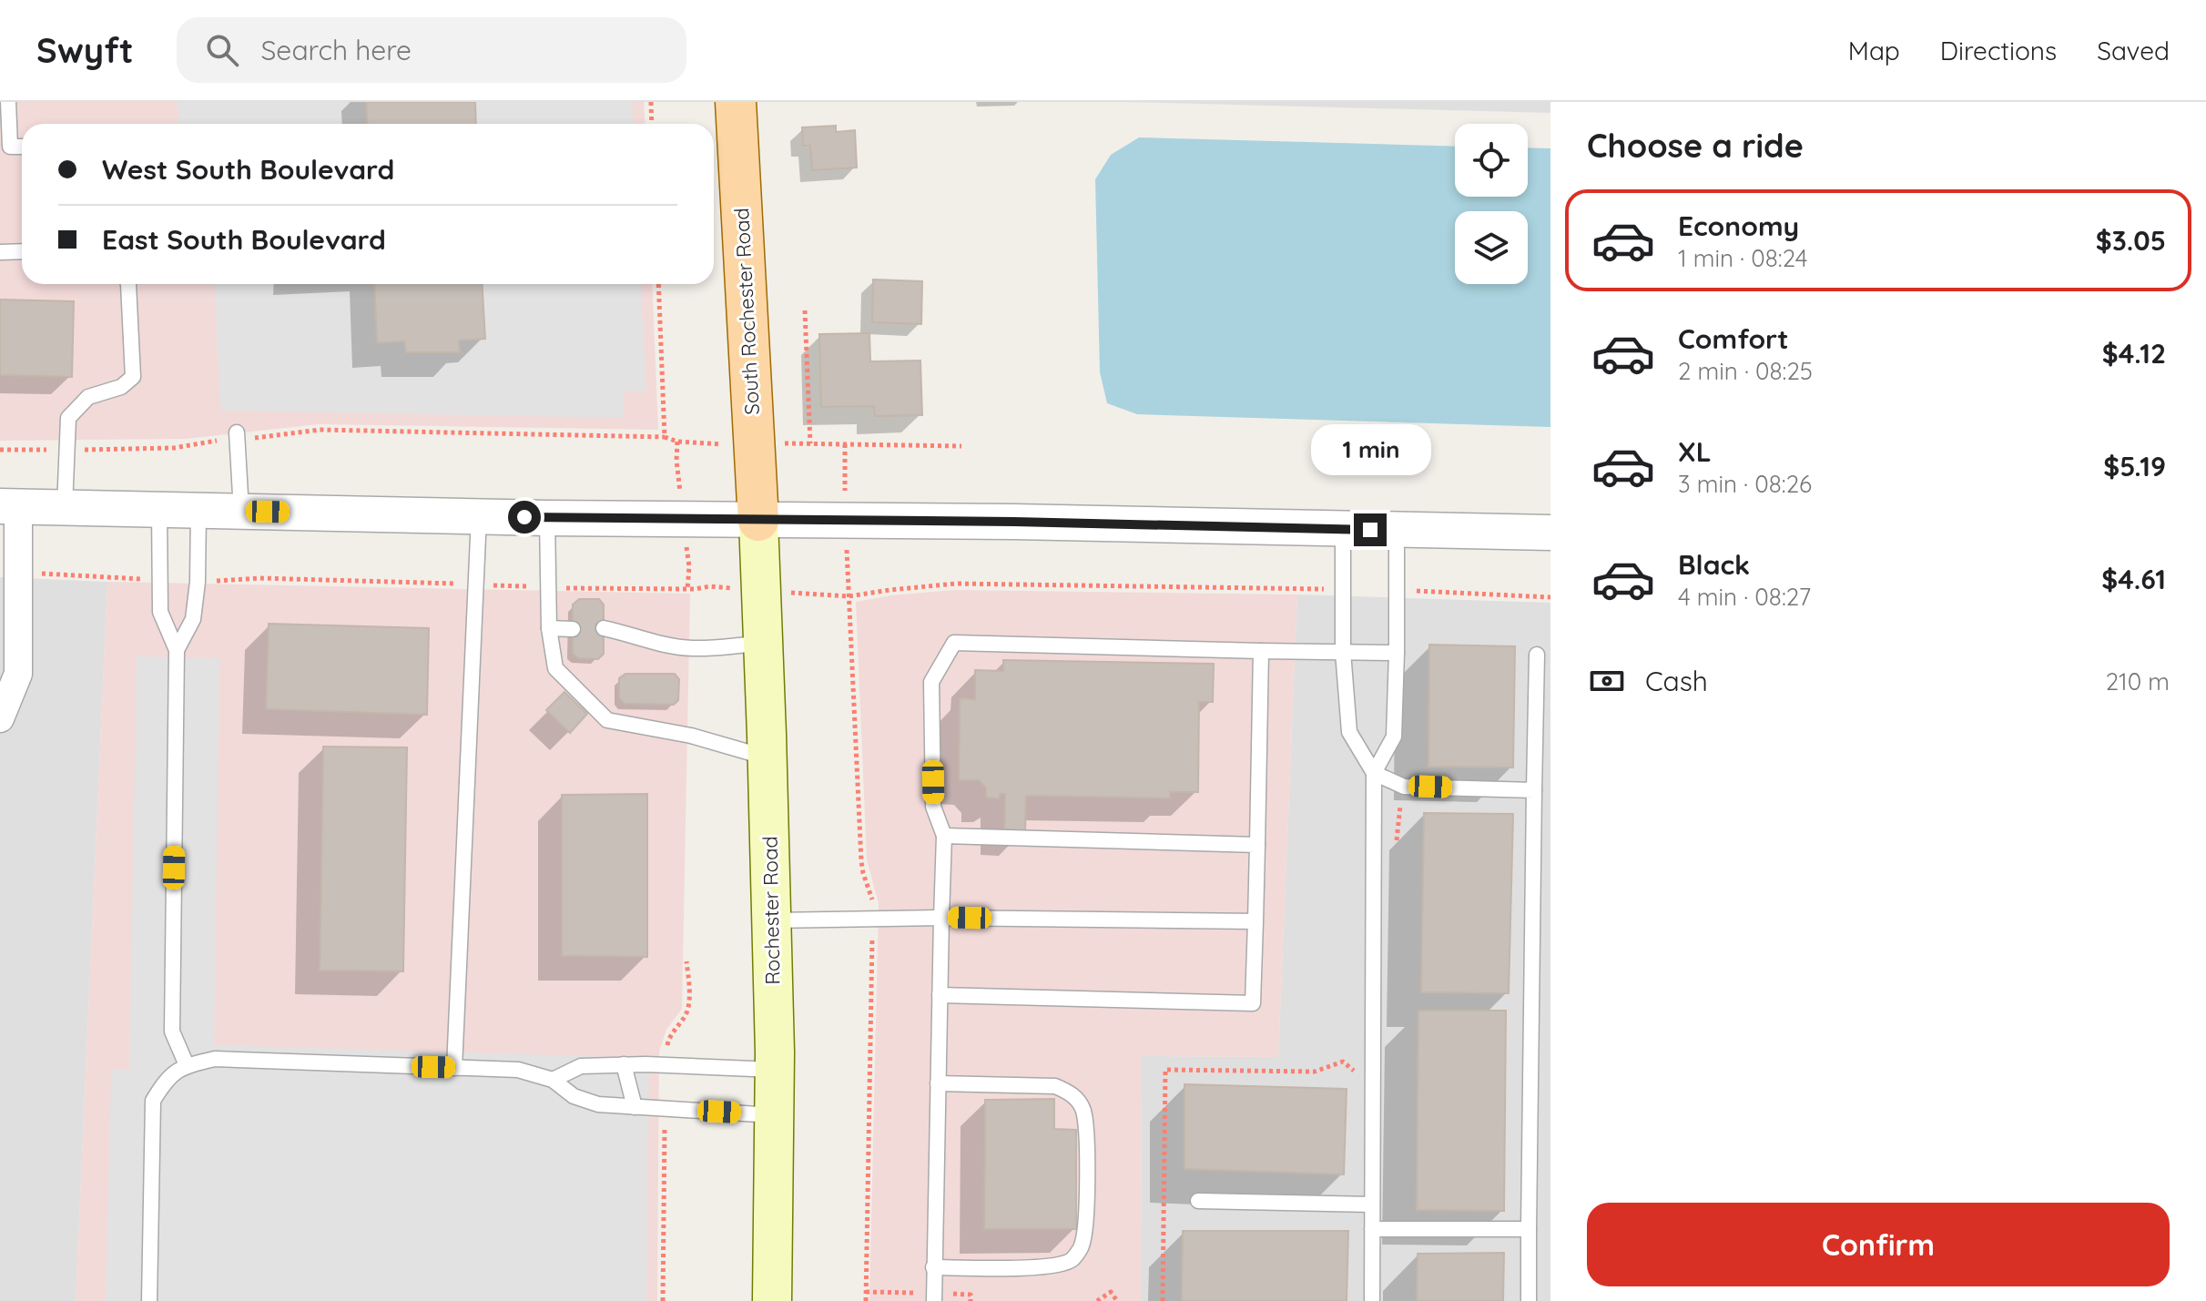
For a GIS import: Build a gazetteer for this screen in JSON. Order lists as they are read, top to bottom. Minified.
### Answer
{"streets":{"main road":["South Rochester Road","Rochester Road"]},"crossings":[["South Rochester Road","Rochester Road"]],"page":{"header":"Swyft","search":"Search here","nav":["Map","Directions","Saved"],"heading":"Choose a ride","banner":["West South Boulevard","East South Boulevard"],"list":[{"name":"Economy","note":"1 min · 08:24","value":"$3.05"},{"name":"Comfort","note":"2 min · 08:25","value":"$4.12"},{"name":"XL","note":"3 min · 08:26","value":"$5.19"},{"name":"Black","note":"4 min · 08:27","value":"$4.61"}],"bubble":"1 min","pay":["Cash","210 m"],"buttons":"Confirm"}}
